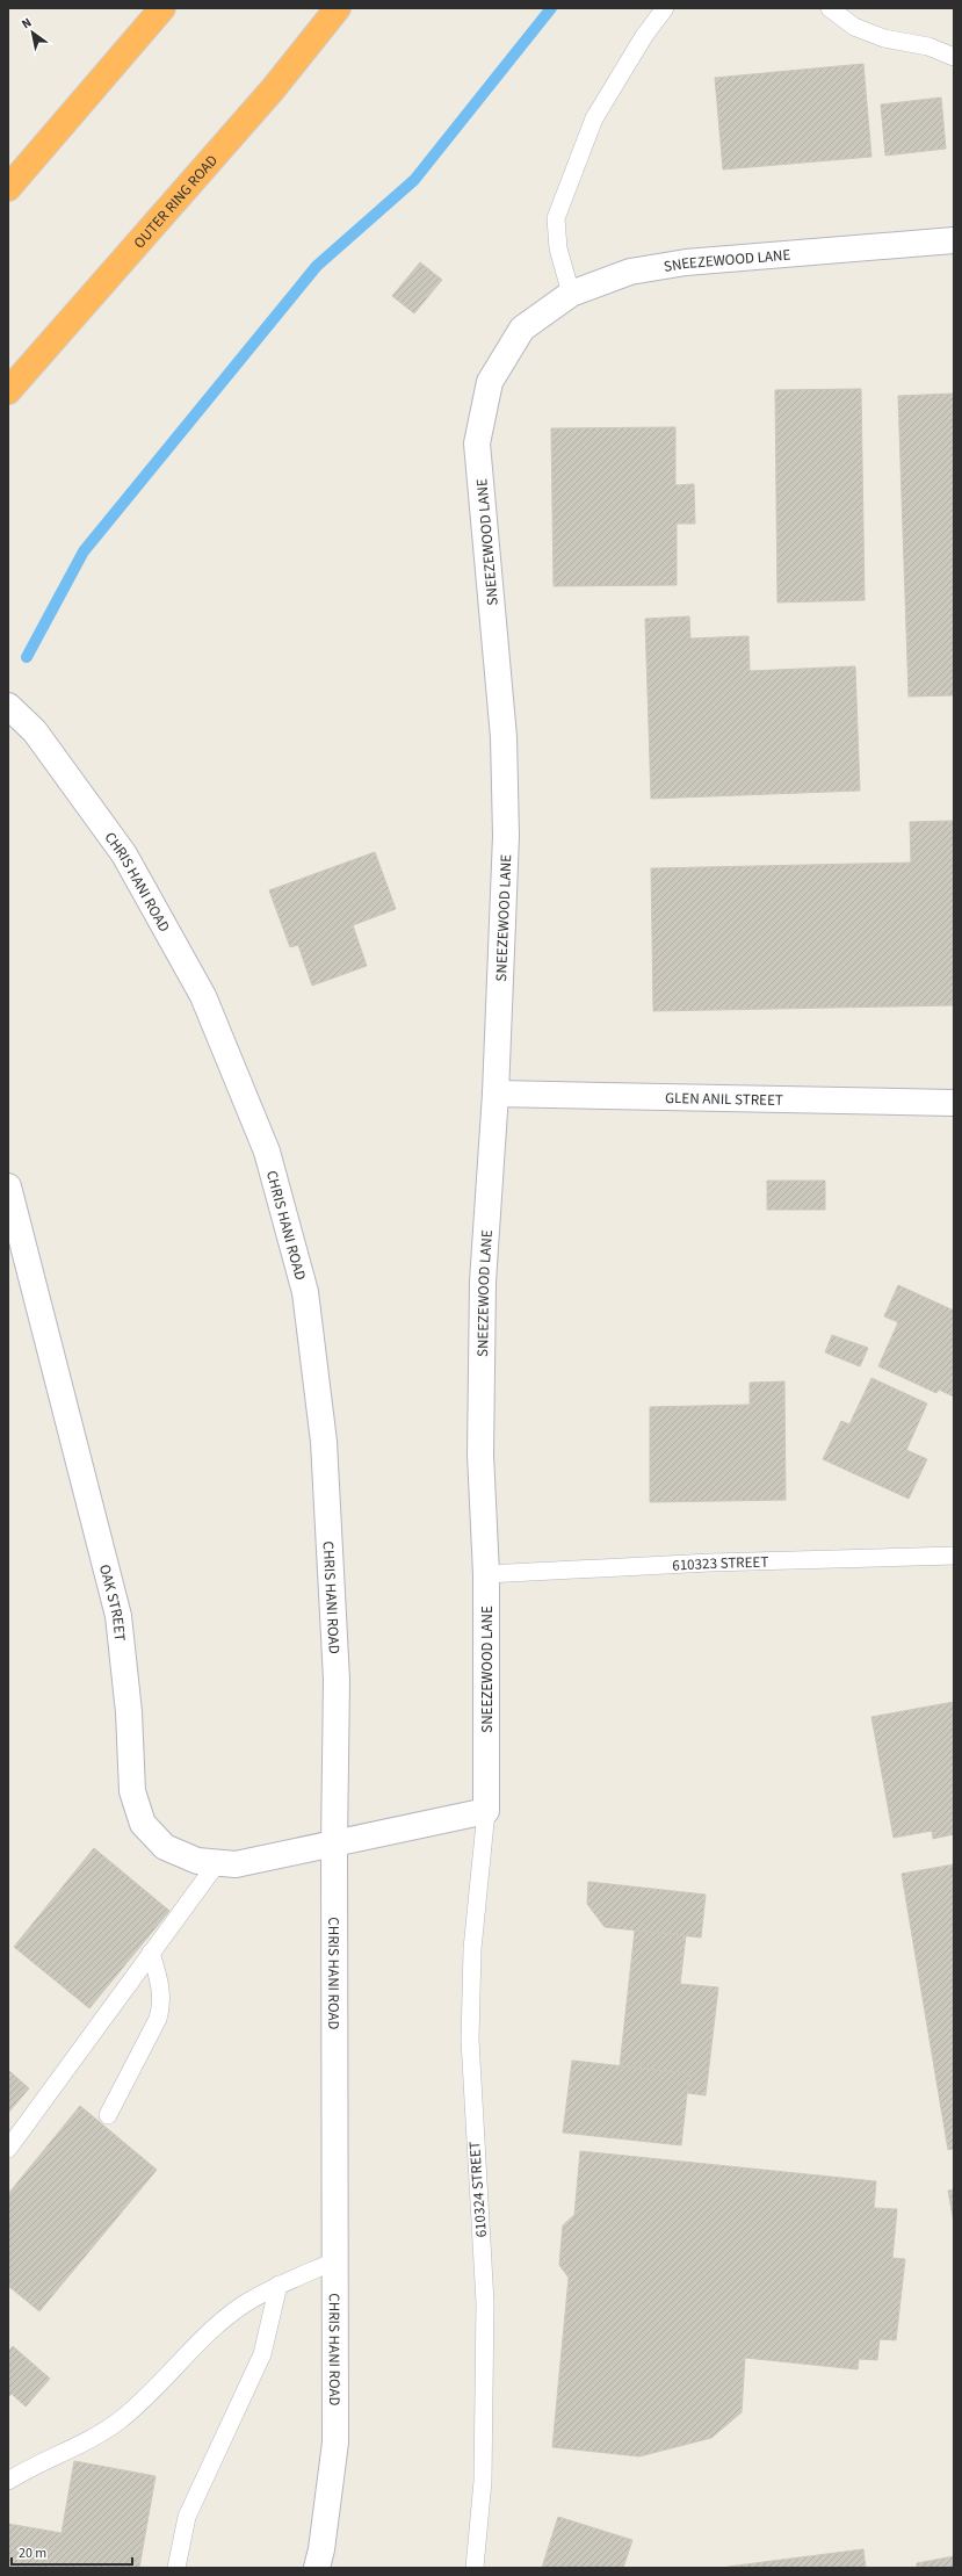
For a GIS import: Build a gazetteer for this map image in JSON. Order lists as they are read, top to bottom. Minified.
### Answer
{"streets":{"highway":["OUTER RING ROAD"],"street":["SNEEZEWOOD LANE","CHRIS HANI ROAD","GLEN ANIL STREET","OAK STREET"],"lane":["610323 STREET","610324 STREET"]},"crossings":[["SNEEZEWOOD LANE","GLEN ANIL STREET"],["SNEEZEWOOD LANE","610323 STREET"],["SNEEZEWOOD LANE","610324 STREET"],["CHRIS HANI ROAD","OAK STREET"]],"scale_bar":"20 m","north":"top left"}
